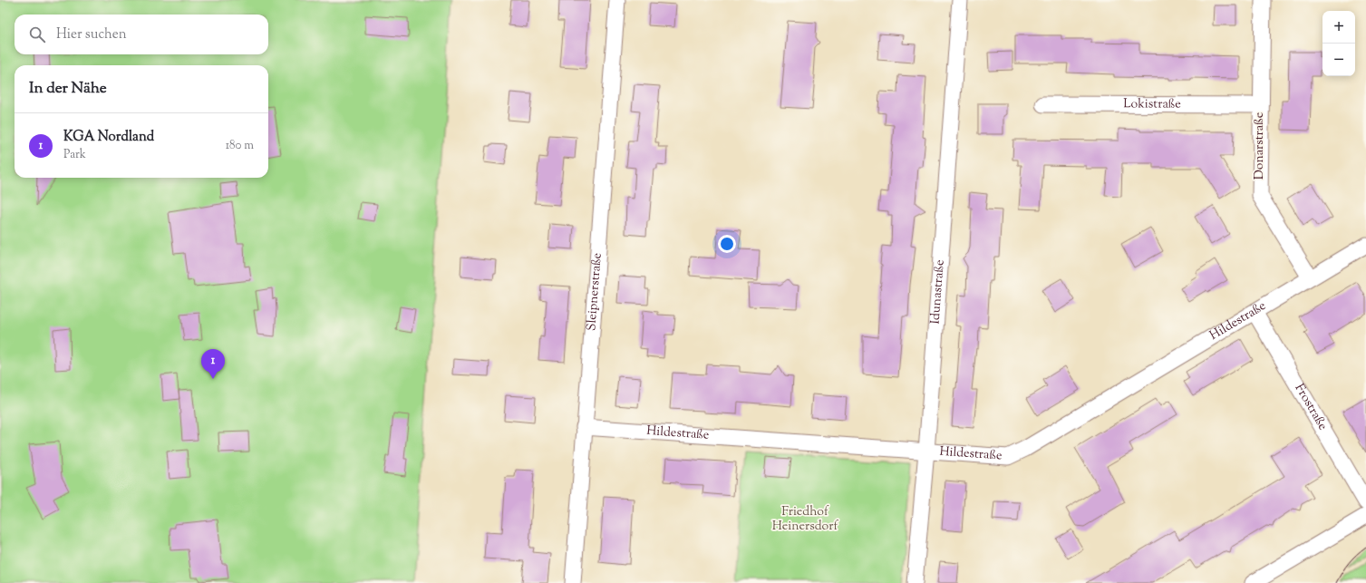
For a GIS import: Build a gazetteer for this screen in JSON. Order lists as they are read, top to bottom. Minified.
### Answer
{"streets":{"street":["Lokistraße","Donarstraße","Sleipnerstraße","Idunastraße","Hildestraße","Frostraße"]},"crossings":[["Lokistraße","Donarstraße"],["Donarstraße","Hildestraße"],["Sleipnerstraße","Hildestraße"],["Idunastraße","Hildestraße"],["Hildestraße","Frostraße"]],"parks":["Friedhof Heinersdorf"],"page":{"map_buttons":["+","−"],"search":"Hier suchen","heading":"In der Nähe","list":[{"mark":"1","name":"KGA Nordland","note":"Park","value":"180 m"}],"pins":"1"}}
